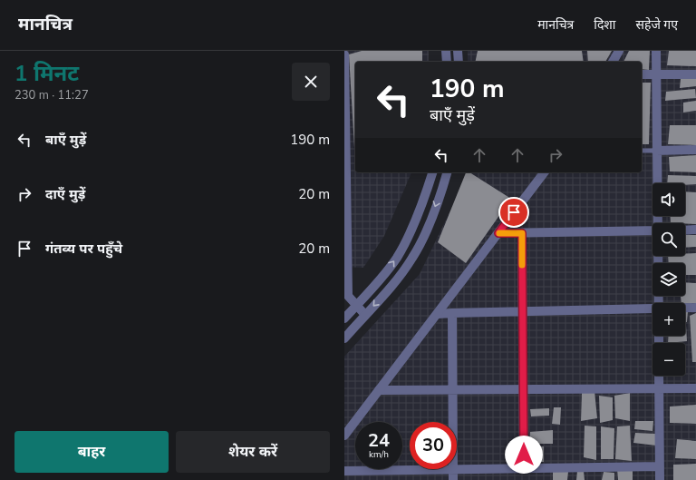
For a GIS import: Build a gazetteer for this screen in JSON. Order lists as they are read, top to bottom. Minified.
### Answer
{"page":{"header":"मानचित्र","nav":["मानचित्र","दिशा","सहेजे गए"],"heading":["1 मिनट","230 m · 11:27"],"turn":["190 m","बाएँ मुड़ें"],"list":[{"name":"बाएँ मुड़ें","value":"190 m"},{"name":"दाएँ मुड़ें","value":"20 m"},{"name":"गंतव्य पर पहुँचे","value":"20 m"}],"map_buttons":["+","−"],"speed":"24 km/h","limit":"30","buttons":["बाहर","शेयर करें"]}}
